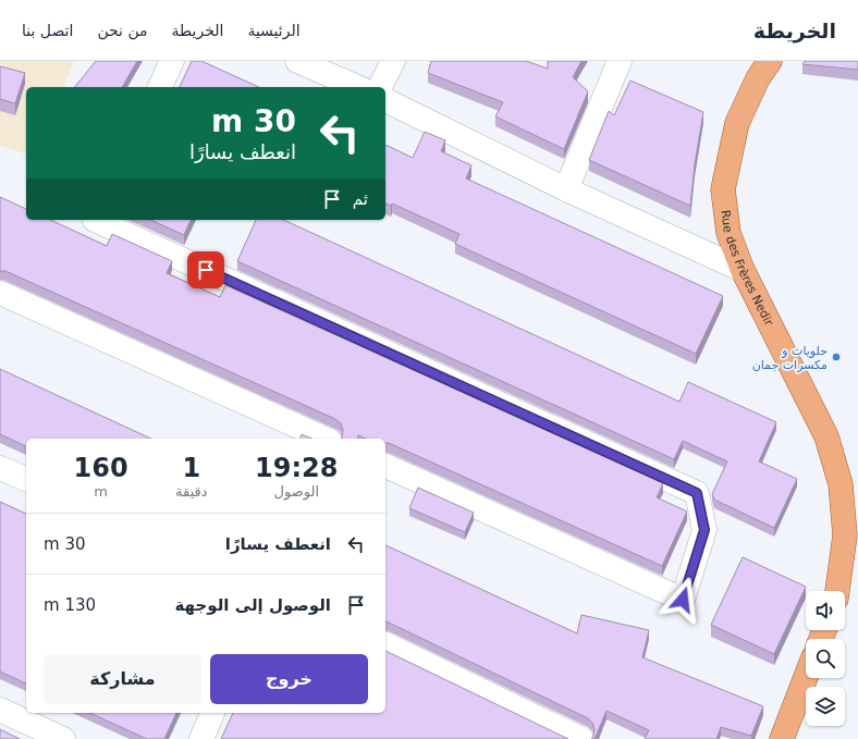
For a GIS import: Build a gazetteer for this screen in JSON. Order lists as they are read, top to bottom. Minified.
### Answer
{"streets":{"main road":["Rue des Frères Nedir"]},"places":["حلويات و مكسرات جمان"],"page":{"header":"الخريطة","nav":["الرئيسية","الخريطة","من نحن","اتصل بنا"],"turn":["30 m","انعطف يسارًا"],"then":"ثم","eta":["19:28","الوصول","1","دقيقة","160","m"],"list":[{"name":"انعطف يسارًا","value":"30 m"},{"name":"الوصول إلى الوجهة","value":"130 m"}],"buttons":["خروج","مشاركة"]}}
